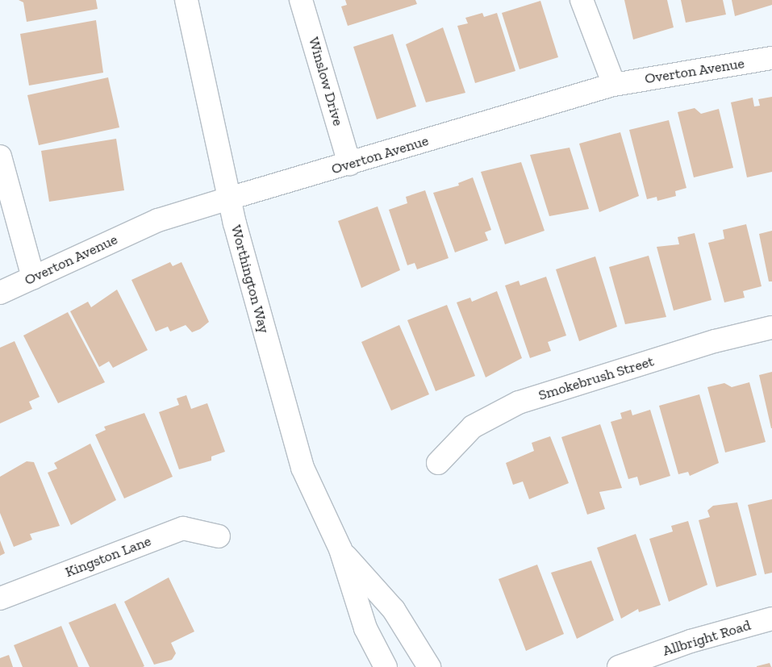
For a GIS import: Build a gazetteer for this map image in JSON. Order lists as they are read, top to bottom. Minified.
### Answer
{"streets":{"street":["Overton Avenue","Winslow Drive","Worthington Way","Smokebrush Street","Kingston Lane","Allbright Road"]},"crossings":[["Overton Avenue","Winslow Drive"],["Overton Avenue","Worthington Way"]]}
